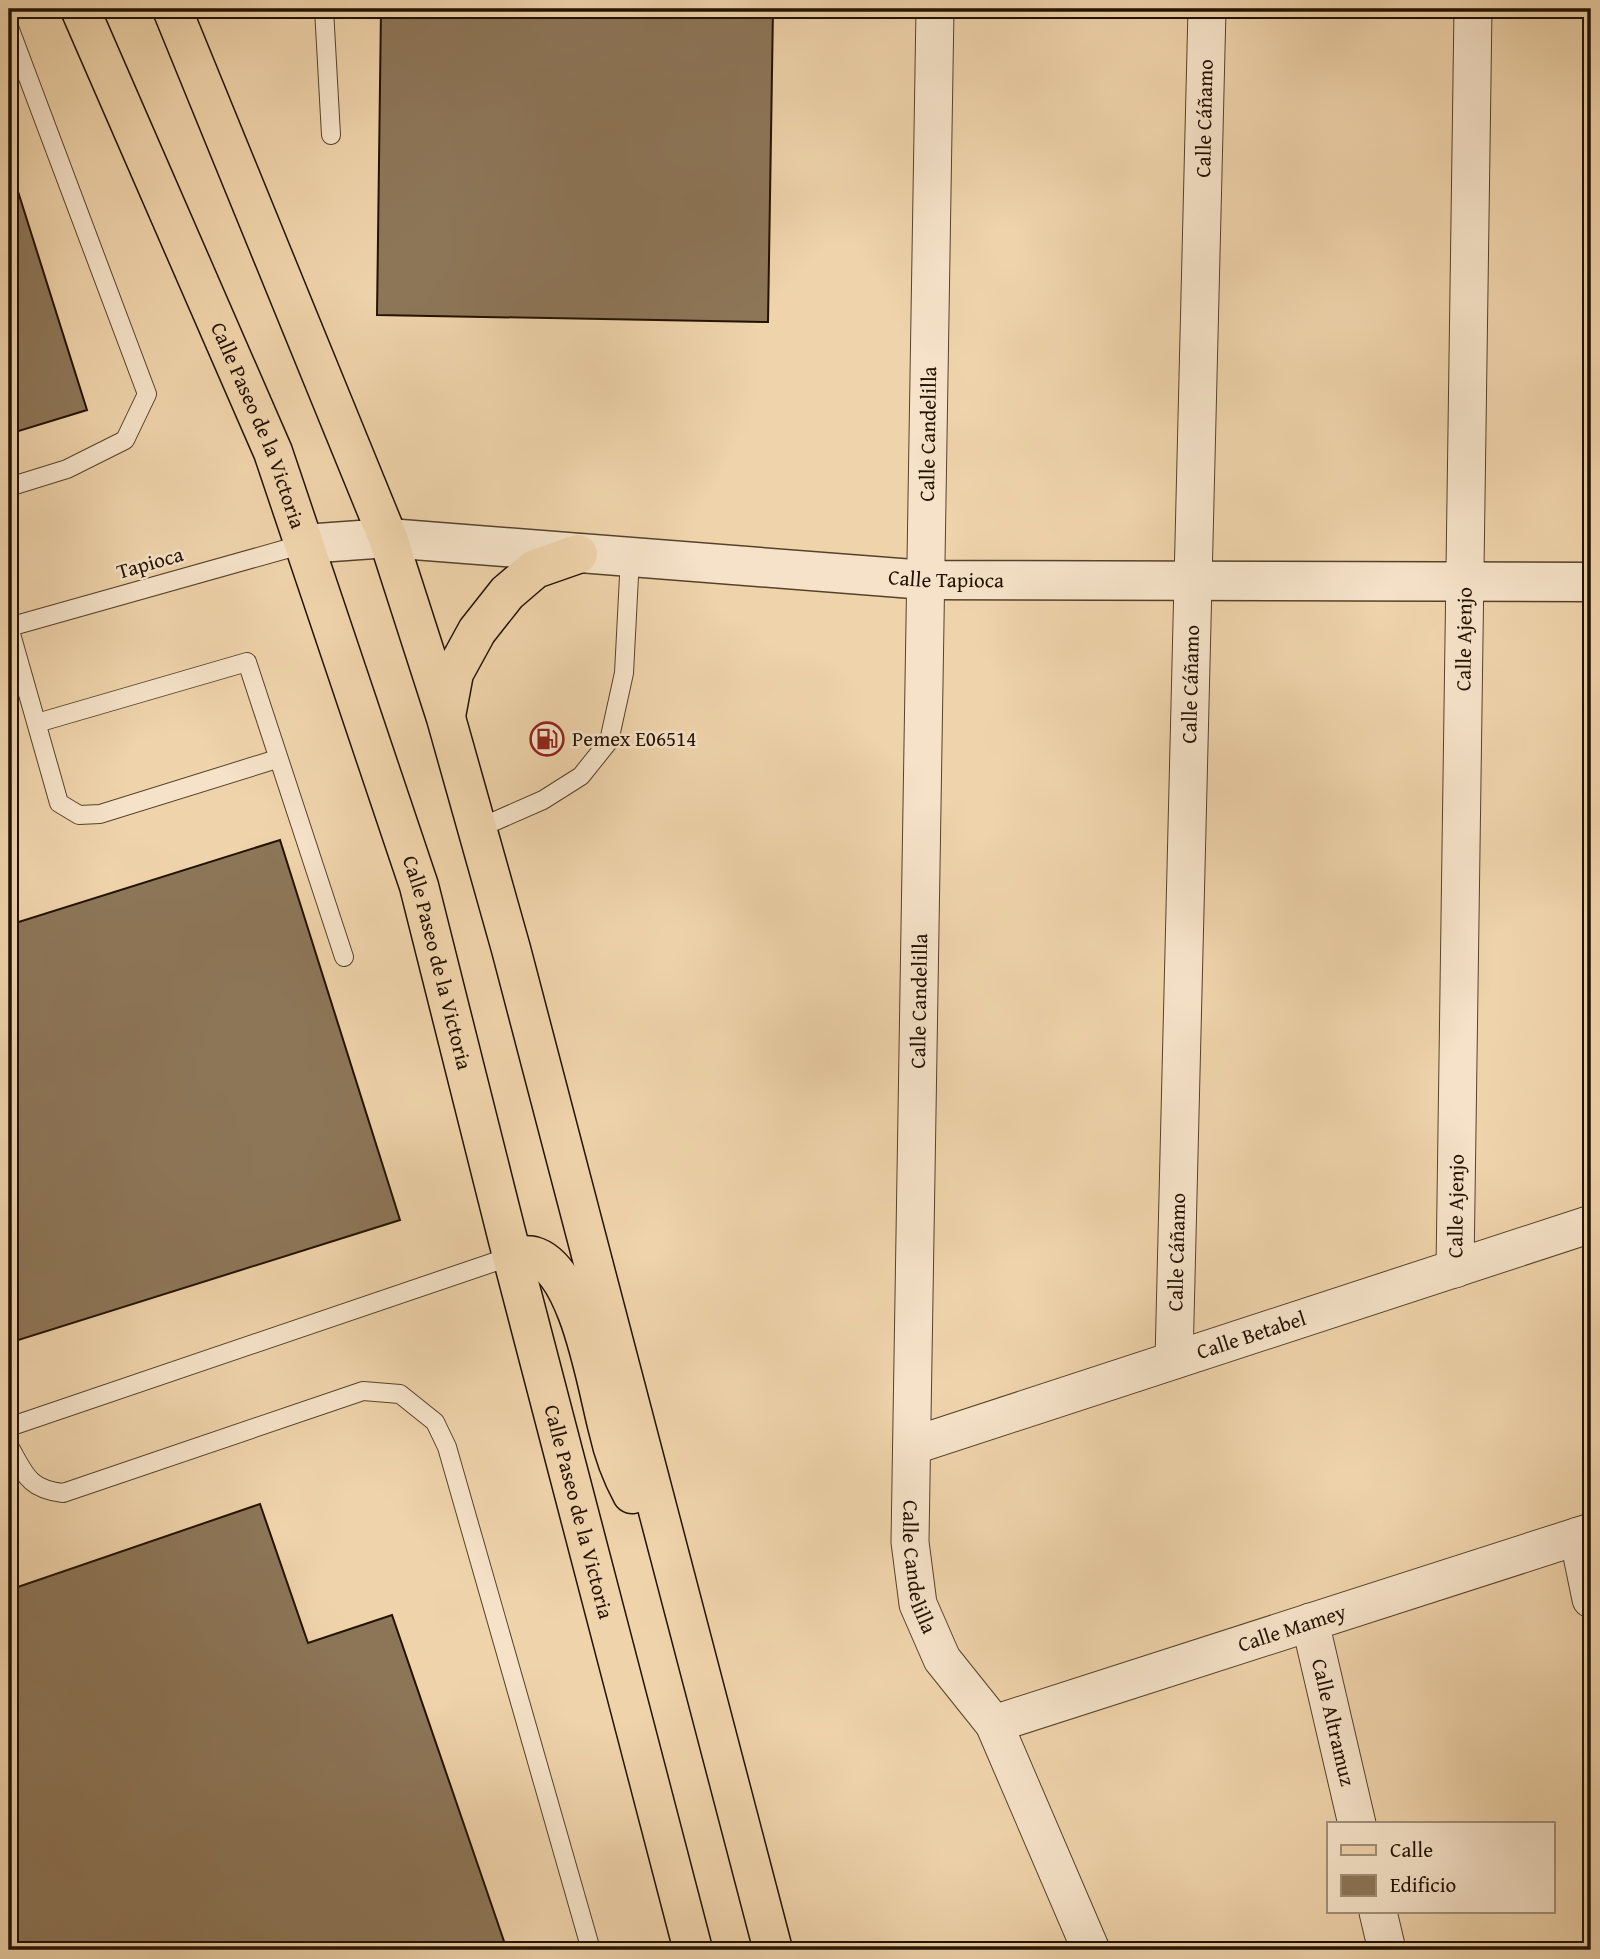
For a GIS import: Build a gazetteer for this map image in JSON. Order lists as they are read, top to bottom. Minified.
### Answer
{"streets":{"main road":["Calle Paseo de la Victoria"],"street":["Calle Cáñamo","Calle Candelilla","Calle Tapioca","Calle Ajenjo","Calle Betabel","Calle Mamey","Calle Altramuz"],"lane":["Tapioca"]},"crossings":[["Calle Cáñamo","Calle Tapioca"],["Calle Cáñamo","Calle Betabel"],["Calle Paseo de la Victoria","Tapioca"],["Calle Paseo de la Victoria","Calle Tapioca"],["Calle Candelilla","Calle Tapioca"],["Calle Candelilla","Calle Betabel"],["Calle Candelilla","Calle Mamey"],["Tapioca","Calle Tapioca"],["Calle Tapioca","Calle Ajenjo"],["Calle Ajenjo","Calle Betabel"],["Calle Mamey","Calle Altramuz"]],"places":{"fuel station":["Pemex E06514"]},"legend":["Calle","Edificio"]}
